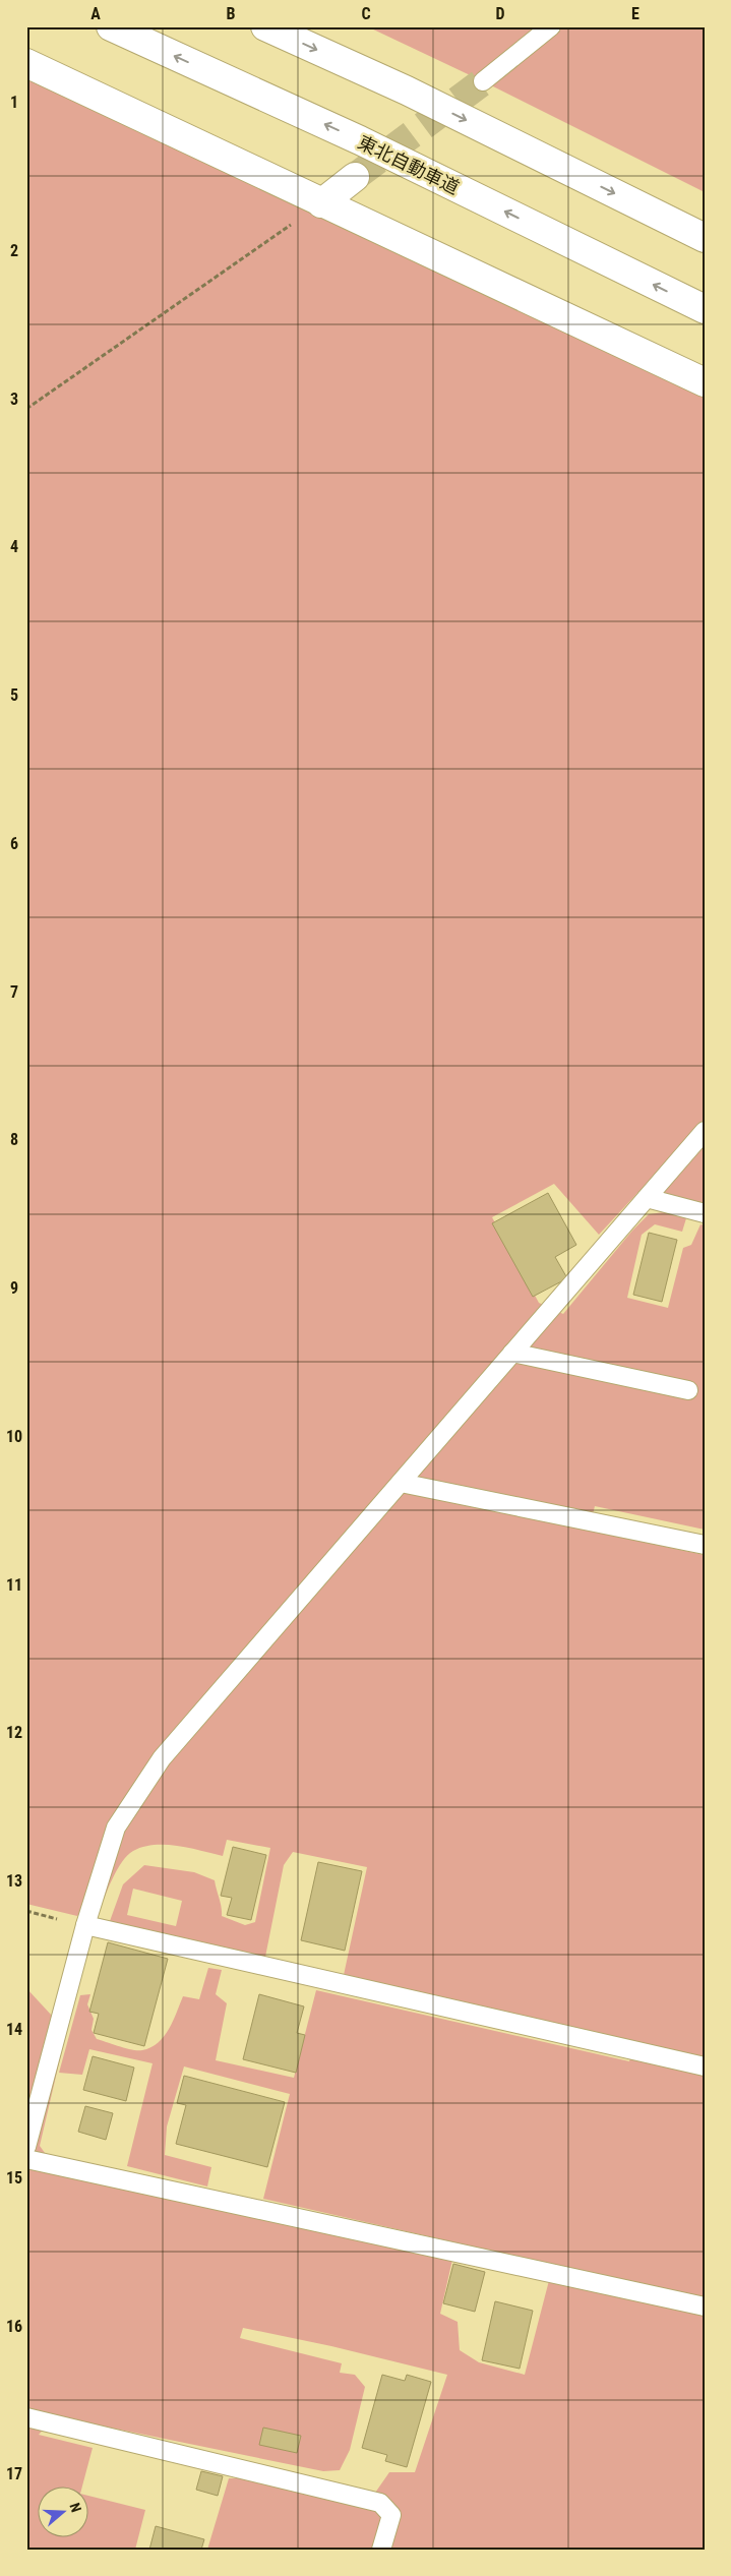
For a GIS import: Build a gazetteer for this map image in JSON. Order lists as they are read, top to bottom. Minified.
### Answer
{"streets":{"main road":["東北自動車道"]},"north":"right","grid":{"columns":["A","B","C","D","E"],"rows":["1","2","3","4","5","6","7","8","9","10","11","12","13","14","15","16","17"]}}
